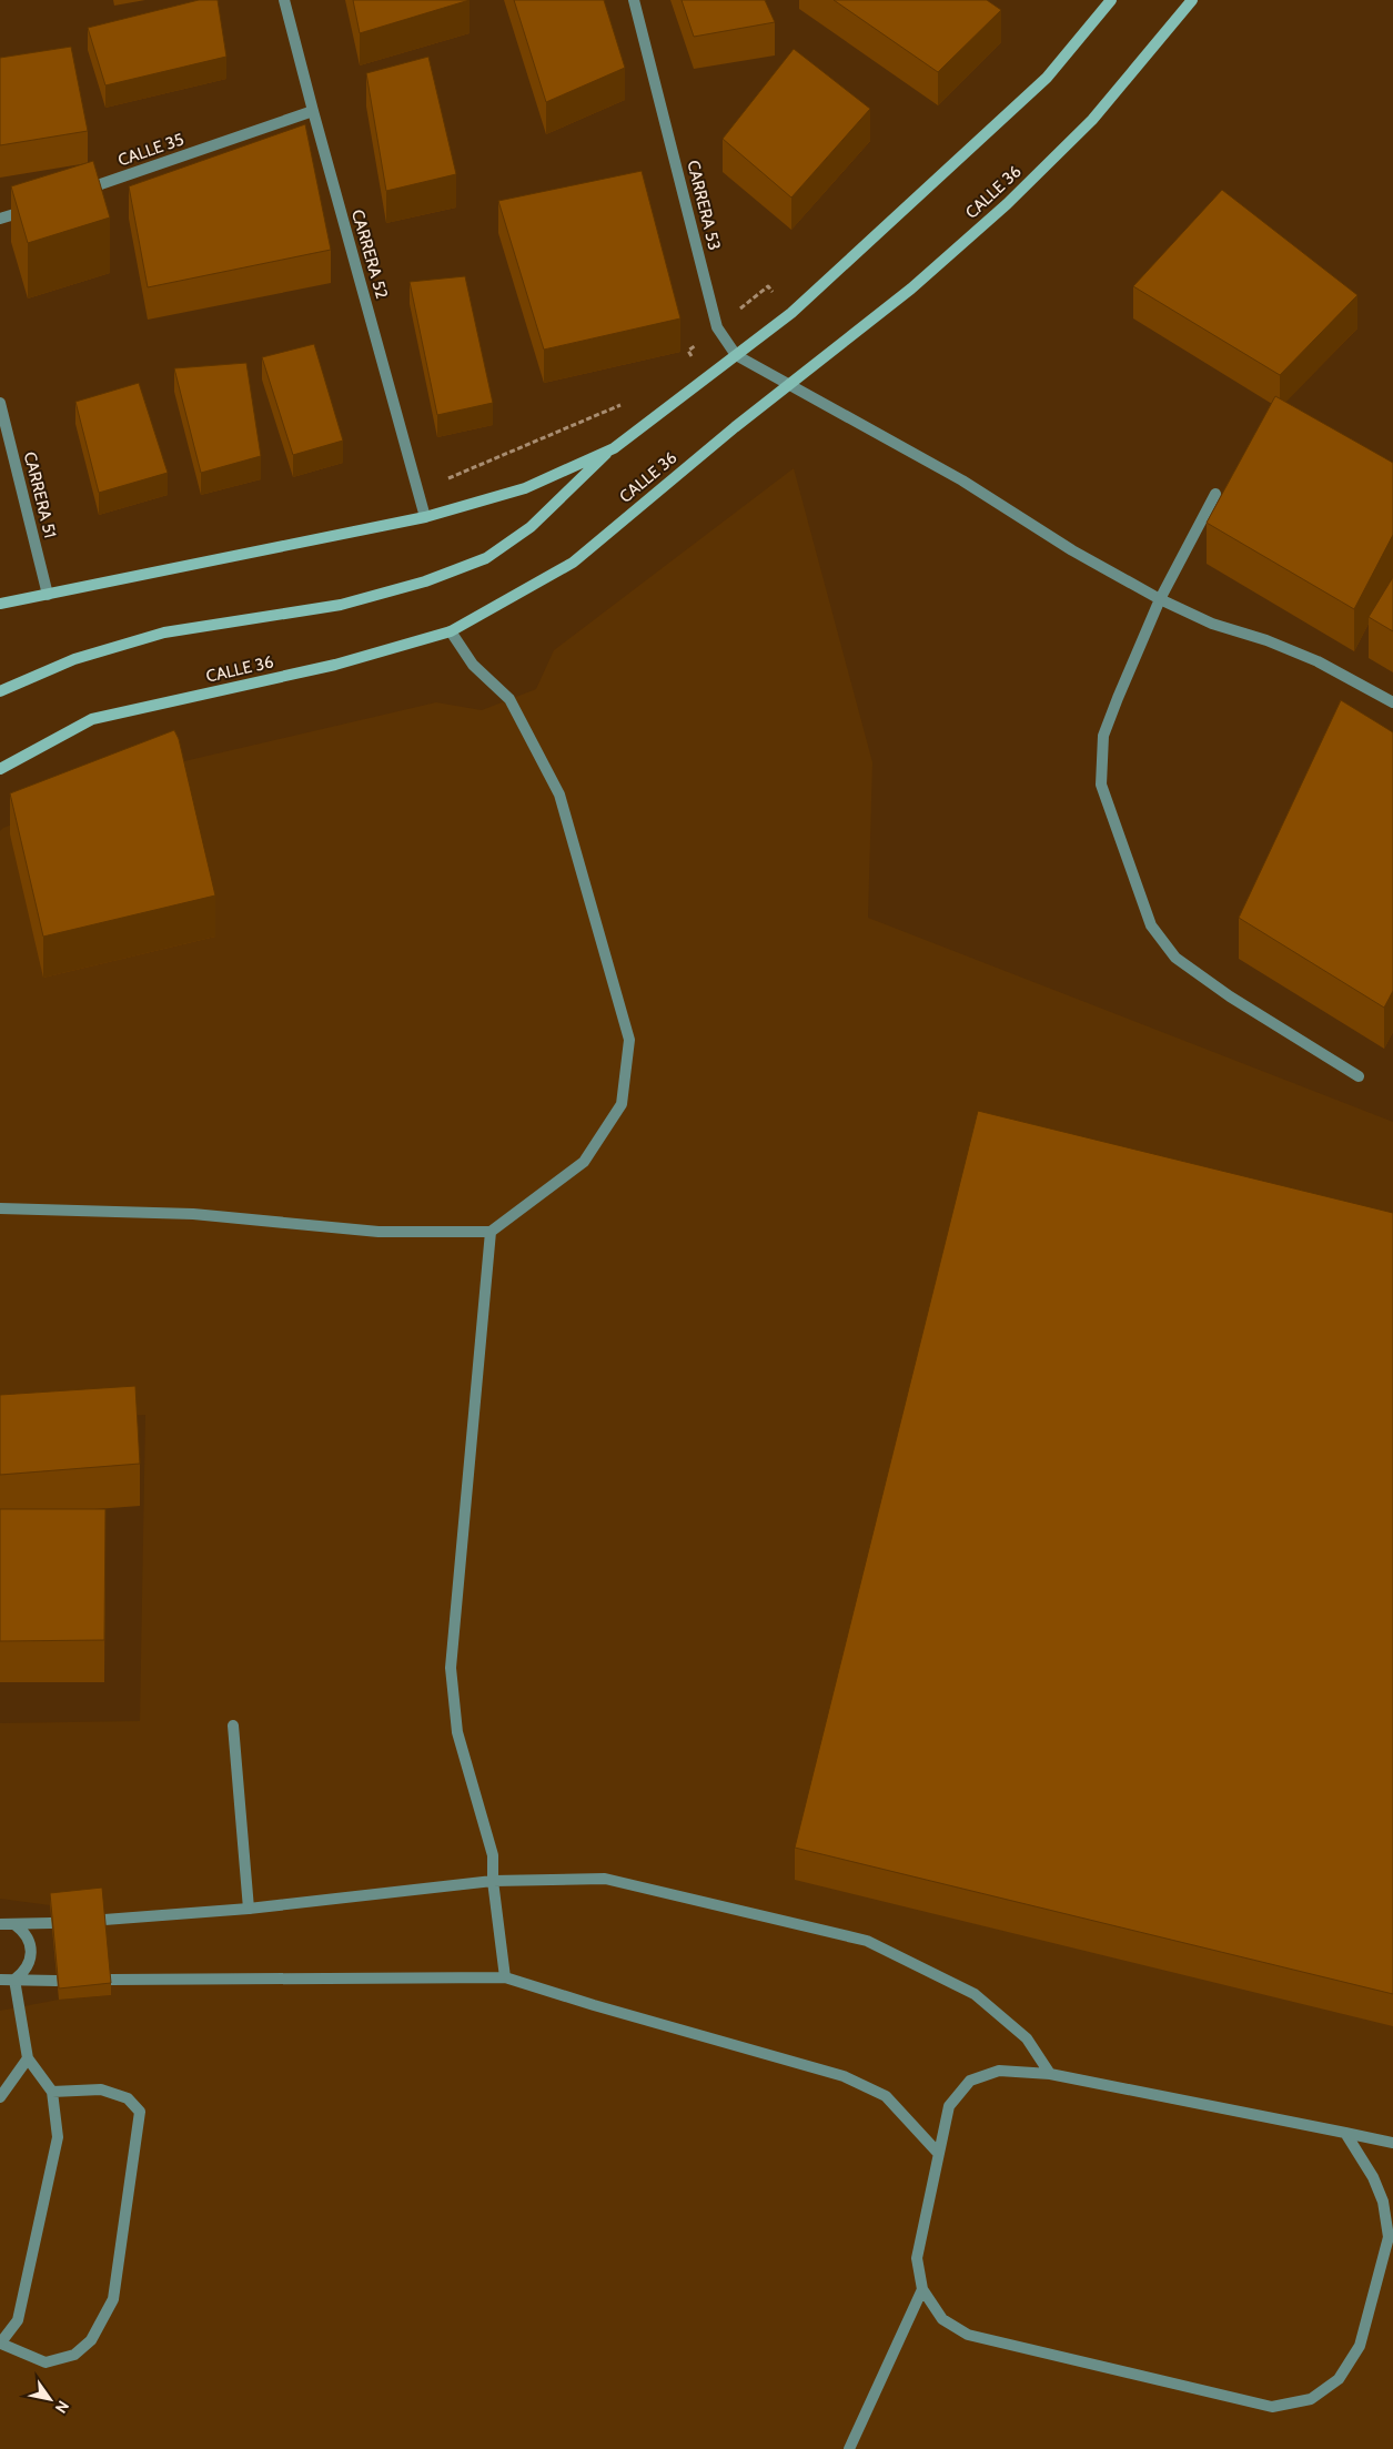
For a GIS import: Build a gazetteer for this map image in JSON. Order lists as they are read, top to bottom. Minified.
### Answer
{"streets":{"main road":["CALLE 36"],"street":["CALLE 35","CARRERA 53","CARRERA 52","CARRERA 51"]},"crossings":[["CALLE 35","CARRERA 52"],["CALLE 36","CARRERA 53"]],"north":"bottom right"}
